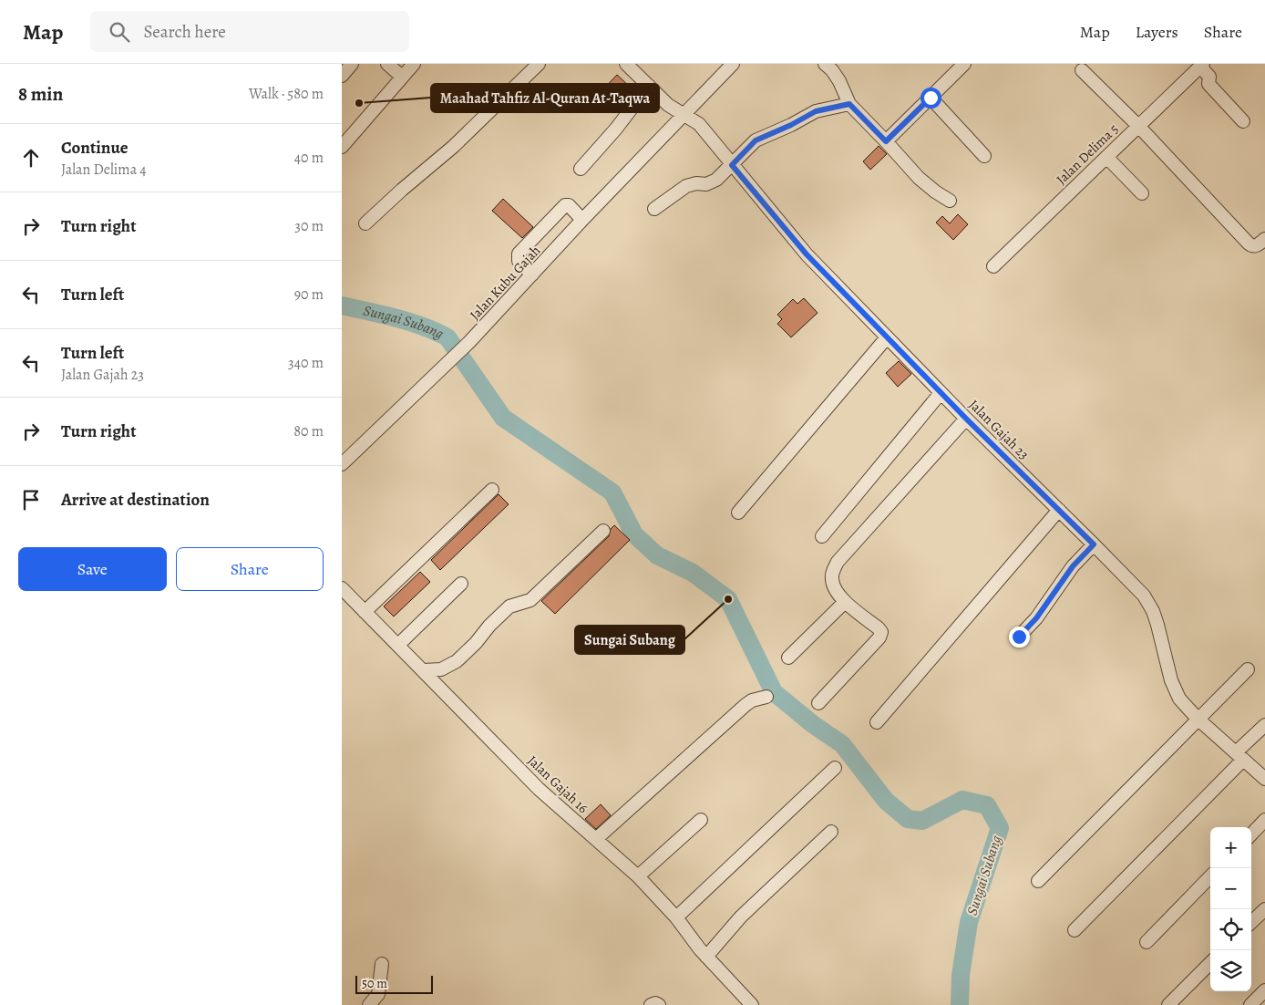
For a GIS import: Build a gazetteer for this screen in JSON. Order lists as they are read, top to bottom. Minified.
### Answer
{"streets":{"street":["Jalan Delima 5","Jalan Kubu Gajah","Jalan Gajah 23","Jalan Gajah 16"]},"crossings":[["Jalan Kubu Gajah","Jalan Gajah 23"]],"water":["Sungai Subang"],"places":["Maahad Tahfiz Al-Quran At-Taqwa","Sungai Subang"],"scale_bar":"50 m","page":{"header":"Map","search":"Search here","nav":["Map","Layers","Share"],"heading":["8 min","Walk · 580 m"],"list":[["Continue","Jalan Delima 4","40 m"],["Turn right","30 m"],["Turn left","90 m"],["Turn left","Jalan Gajah 23","340 m"],["Turn right","80 m"],"Arrive at destination"],"buttons":["Save","Share"],"map_buttons":["+","−"],"scale":"50 m"}}
